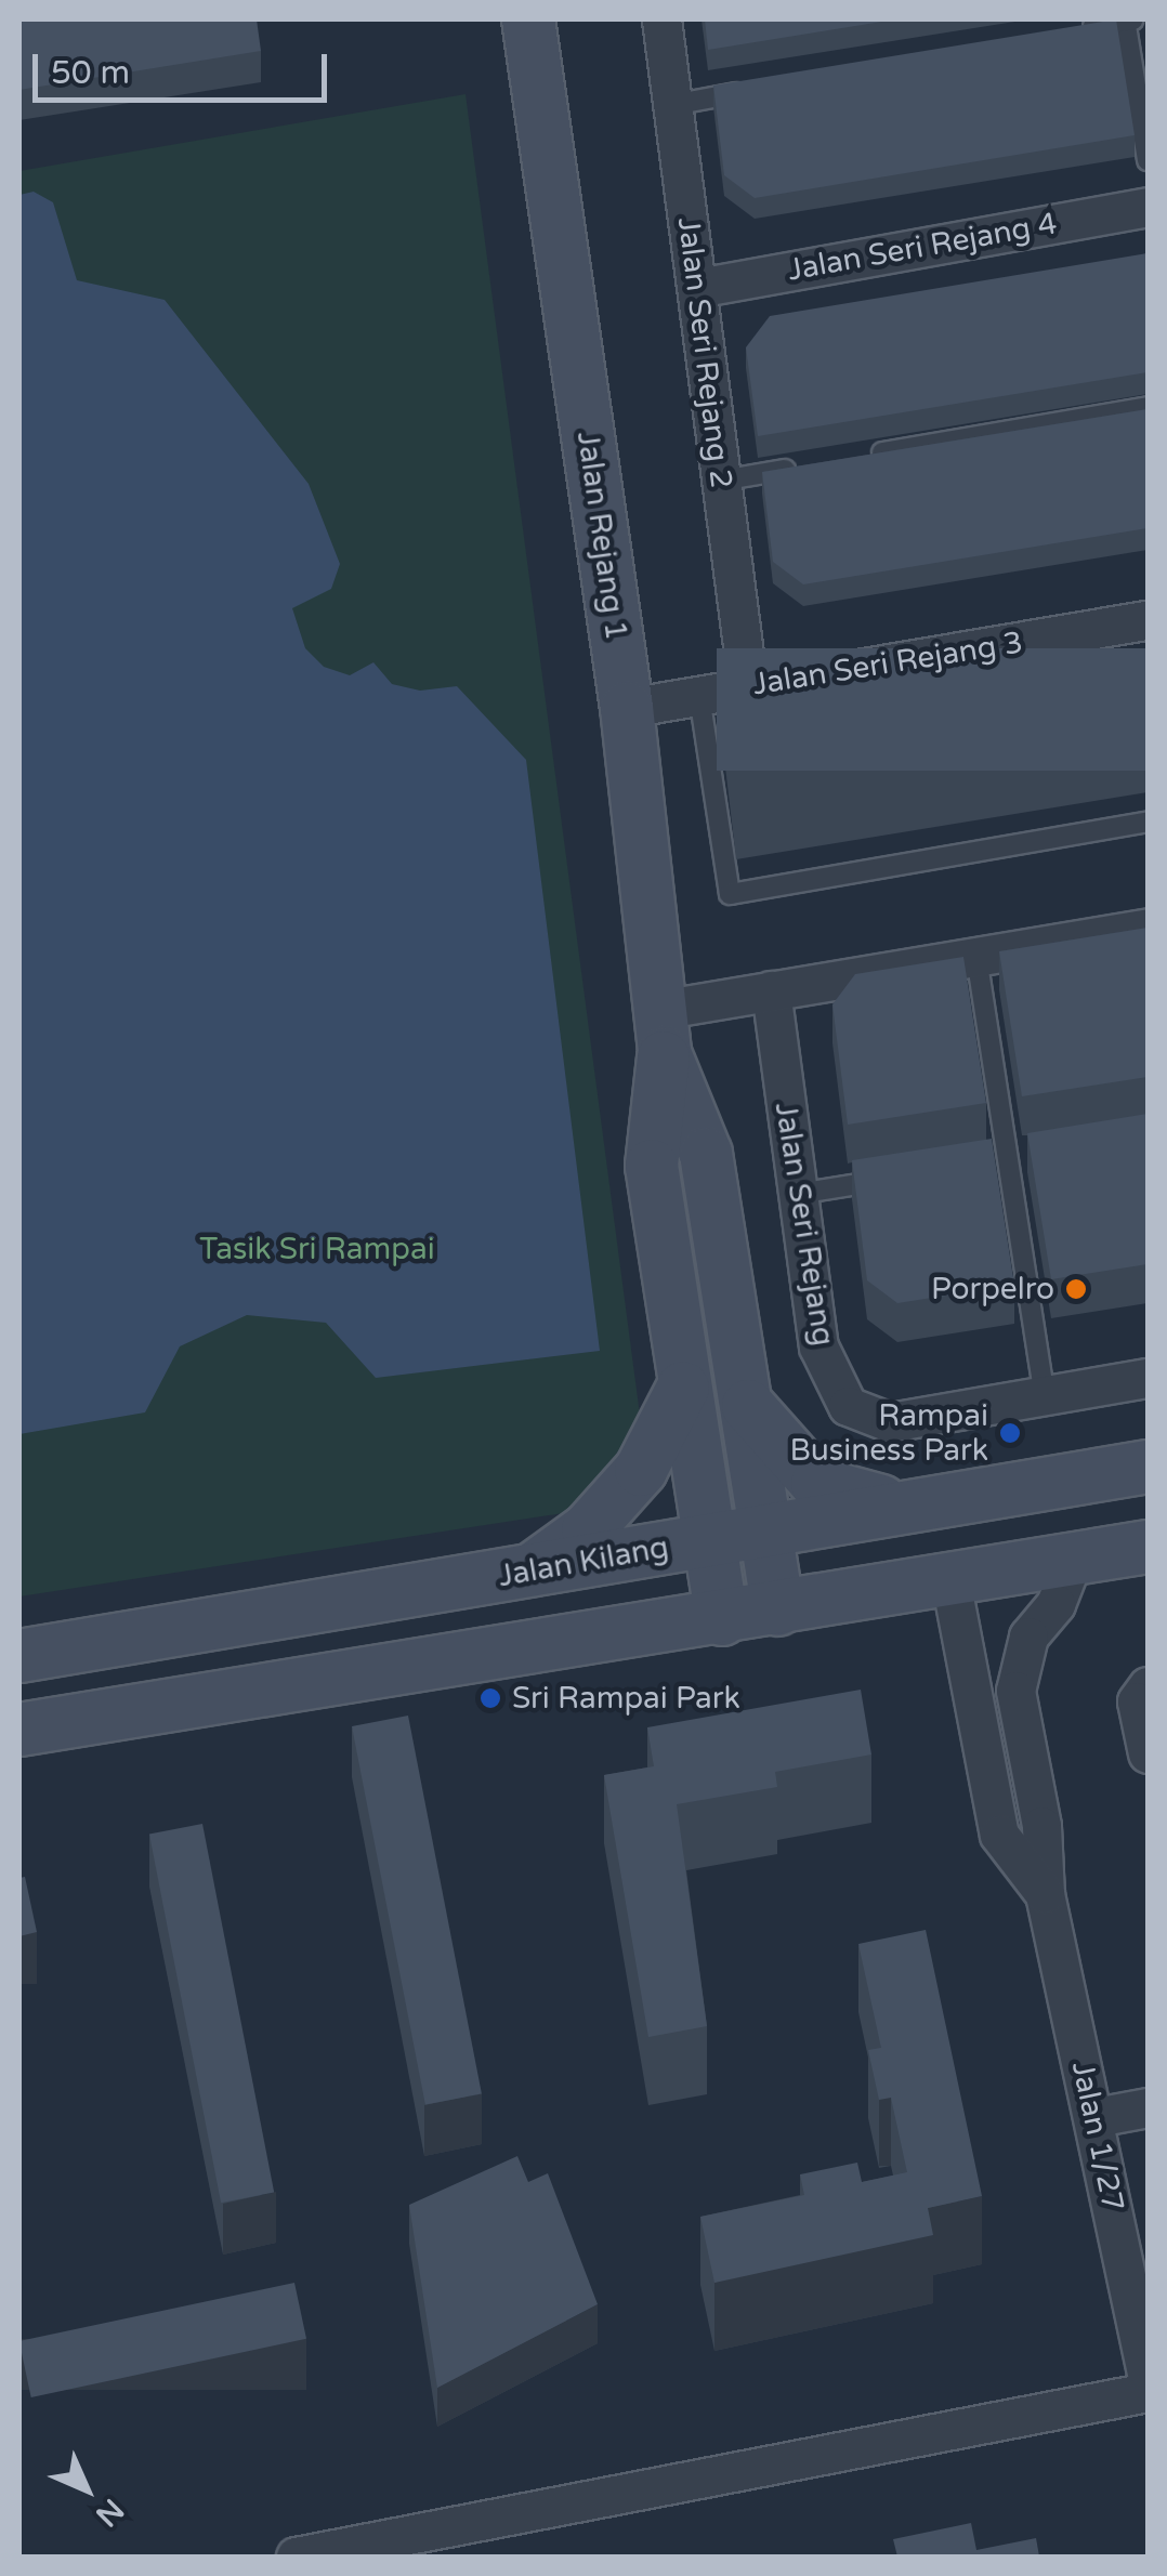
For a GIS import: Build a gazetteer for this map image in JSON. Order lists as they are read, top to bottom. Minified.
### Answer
{"streets":{"main road":["Jalan Rejang 1","Jalan Kilang"],"street":["Jalan Seri Rejang 4","Jalan Seri Rejang 2","Jalan Seri Rejang 3","Jalan Seri Rejang","Jalan 1/27"]},"crossings":[["Jalan Seri Rejang 4","Jalan Seri Rejang 2"],["Jalan Seri Rejang 2","Jalan Seri Rejang 3"],["Jalan Rejang 1","Jalan Seri Rejang 3"],["Jalan Rejang 1","Jalan Kilang"]],"parks":["Tasik Sri Rampai"],"places":["Porpelro","Rampai Business Park","Sri Rampai Park"],"scale_bar":"50 m","north":"bottom right"}
